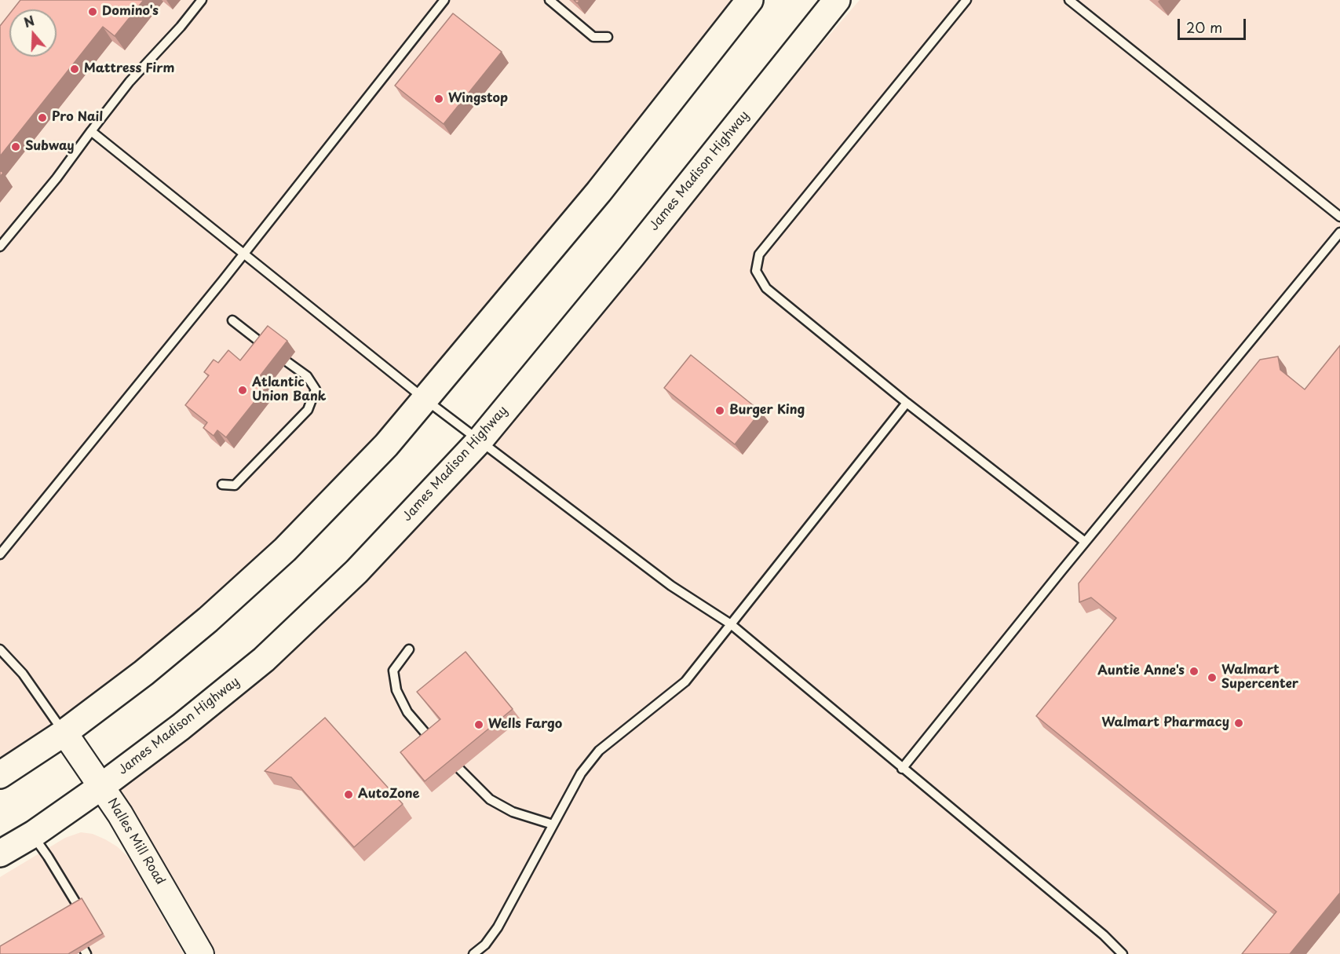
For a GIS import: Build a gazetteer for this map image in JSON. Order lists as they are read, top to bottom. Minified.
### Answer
{"streets":{"main road":["James Madison Highway"],"street":["Nalles Mill Road"]},"crossings":[["James Madison Highway","Nalles Mill Road"]],"places":["Domino's","Mattress Firm","Wingstop","Pro Nail","Subway","Atlantic Union Bank","Burger King","Auntie Anne's","Walmart Supercenter","Walmart Pharmacy","Wells Fargo","AutoZone"],"scale_bar":"20 m","north":"top"}
